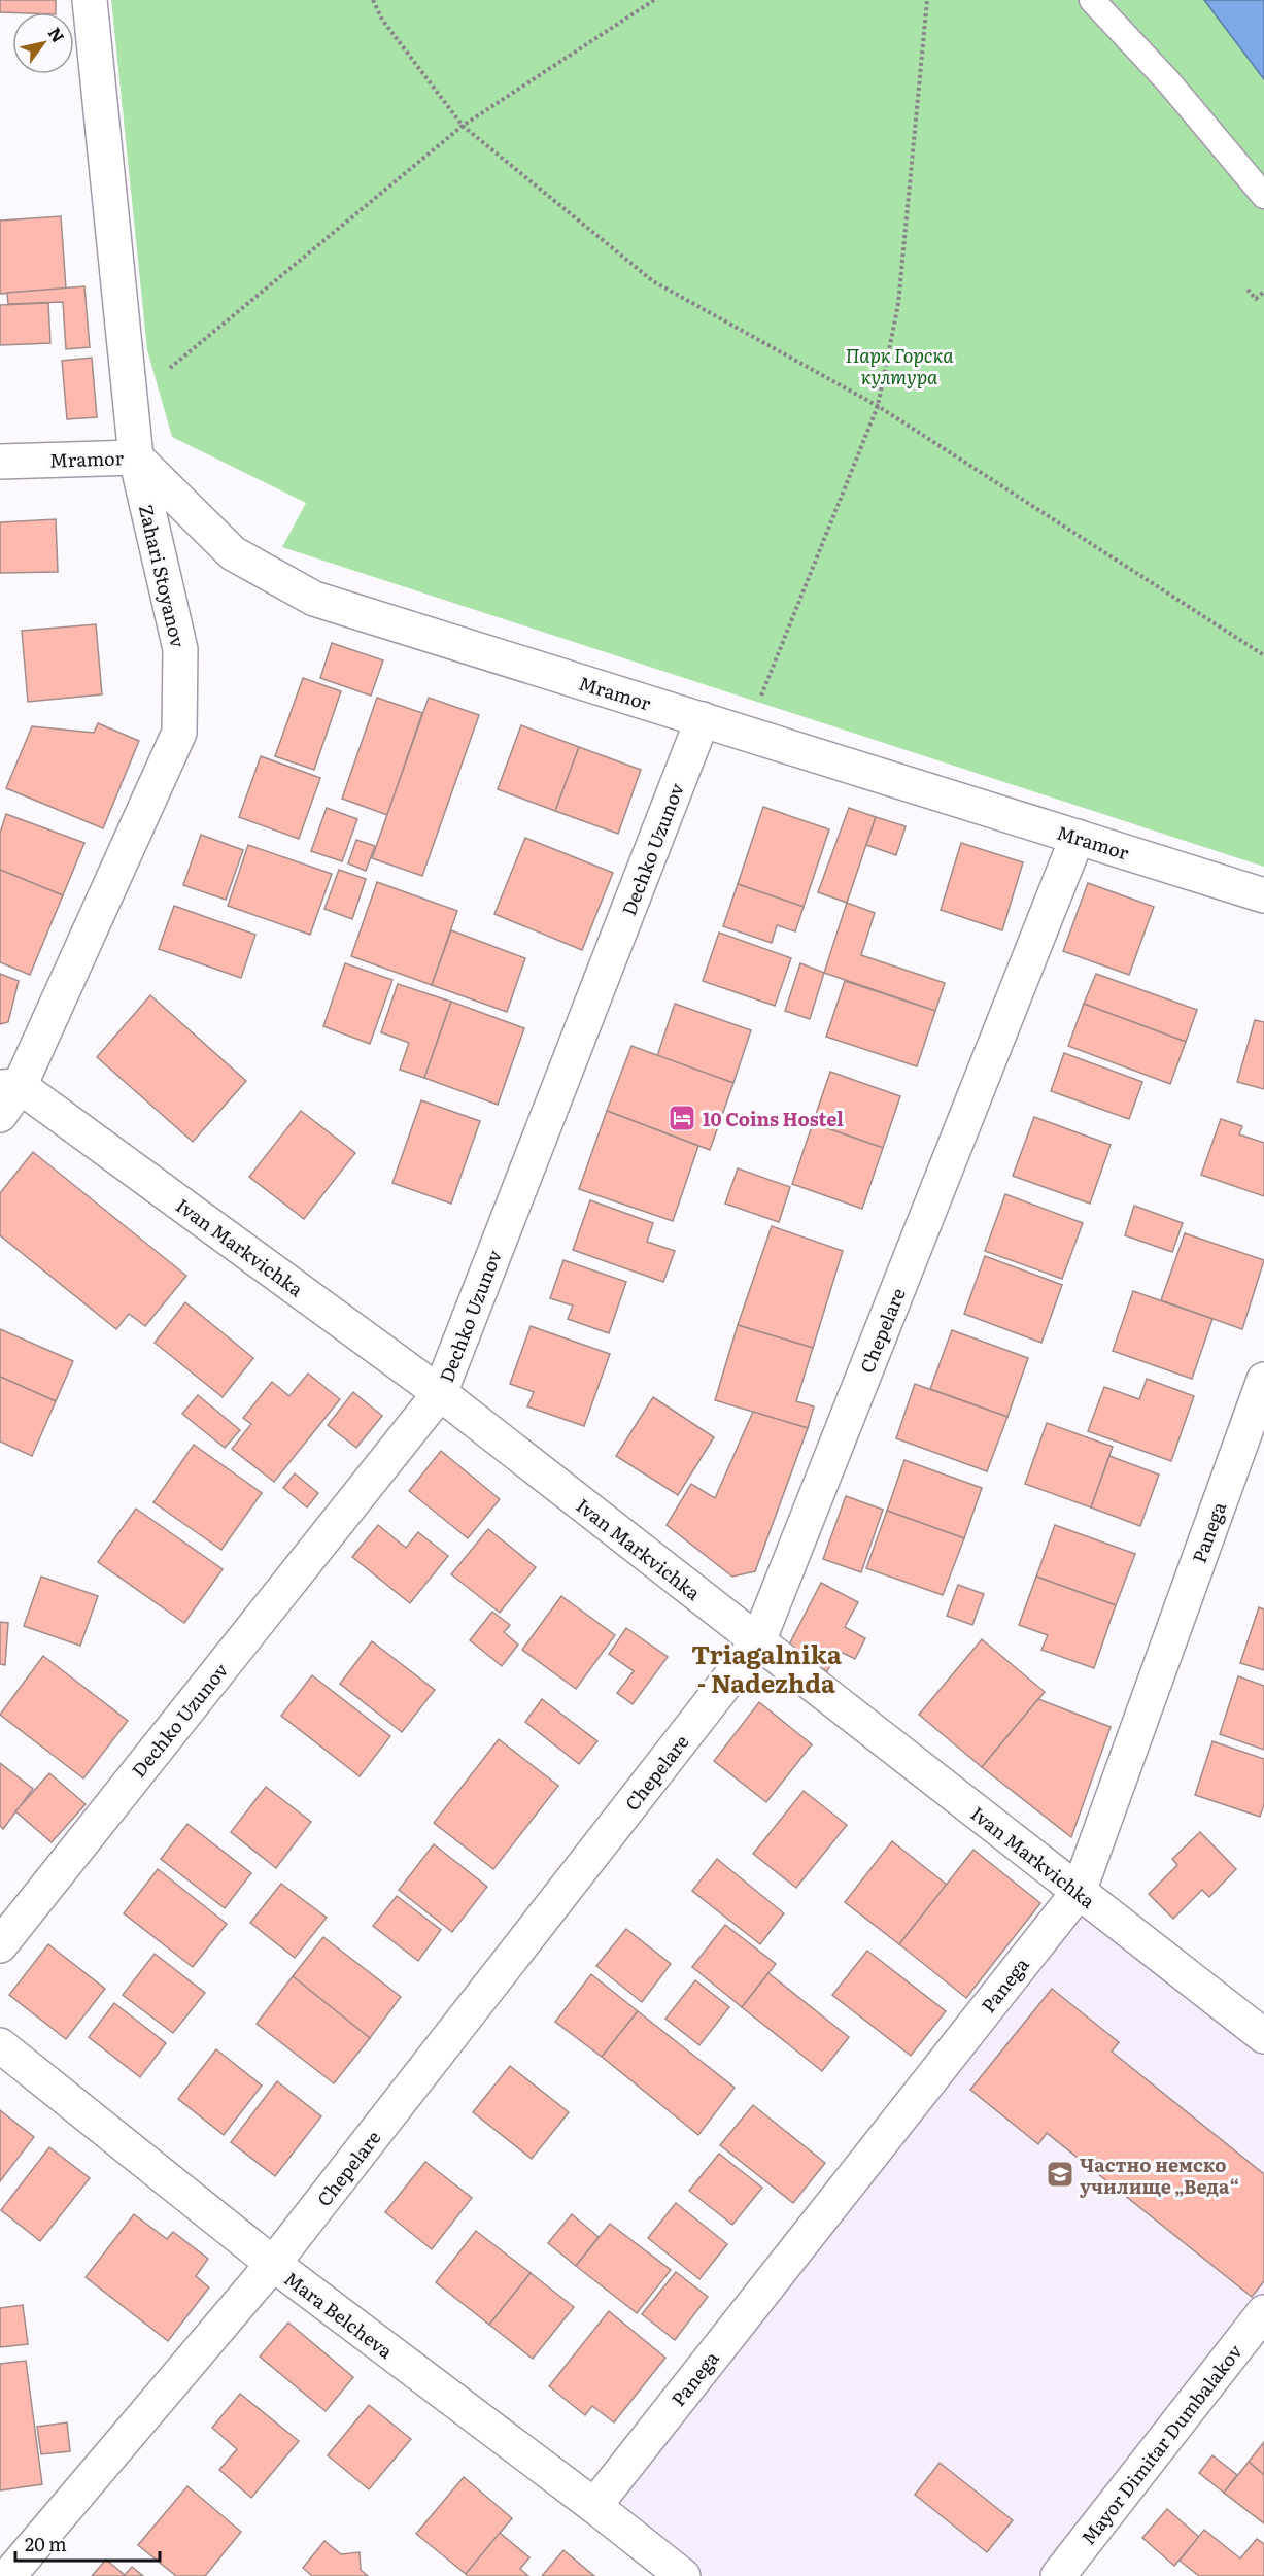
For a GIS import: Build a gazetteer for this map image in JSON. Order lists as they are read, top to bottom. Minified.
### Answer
{"streets":{"street":["Mramor","Zahari Stoyanov","Dechko Uzunov","Ivan Markvichka","Chepelare","Panega","Mara Belcheva","Mayor Dimitar Dumbalakov"]},"crossings":[["Mramor","Zahari Stoyanov"],["Mramor","Dechko Uzunov"],["Mramor","Chepelare"],["Zahari Stoyanov","Ivan Markvichka"],["Dechko Uzunov","Ivan Markvichka"],["Ivan Markvichka","Chepelare"],["Ivan Markvichka","Panega"],["Chepelare","Mara Belcheva"],["Panega","Mara Belcheva"]],"districts":["Triagalnika - Nadezhda"],"parks":["Парк Горска култура"],"places":{"hotel":["10 Coins Hostel"],"school or university":["Частно немско училище „Веда“"]},"scale_bar":"20 m","north":"top right"}
